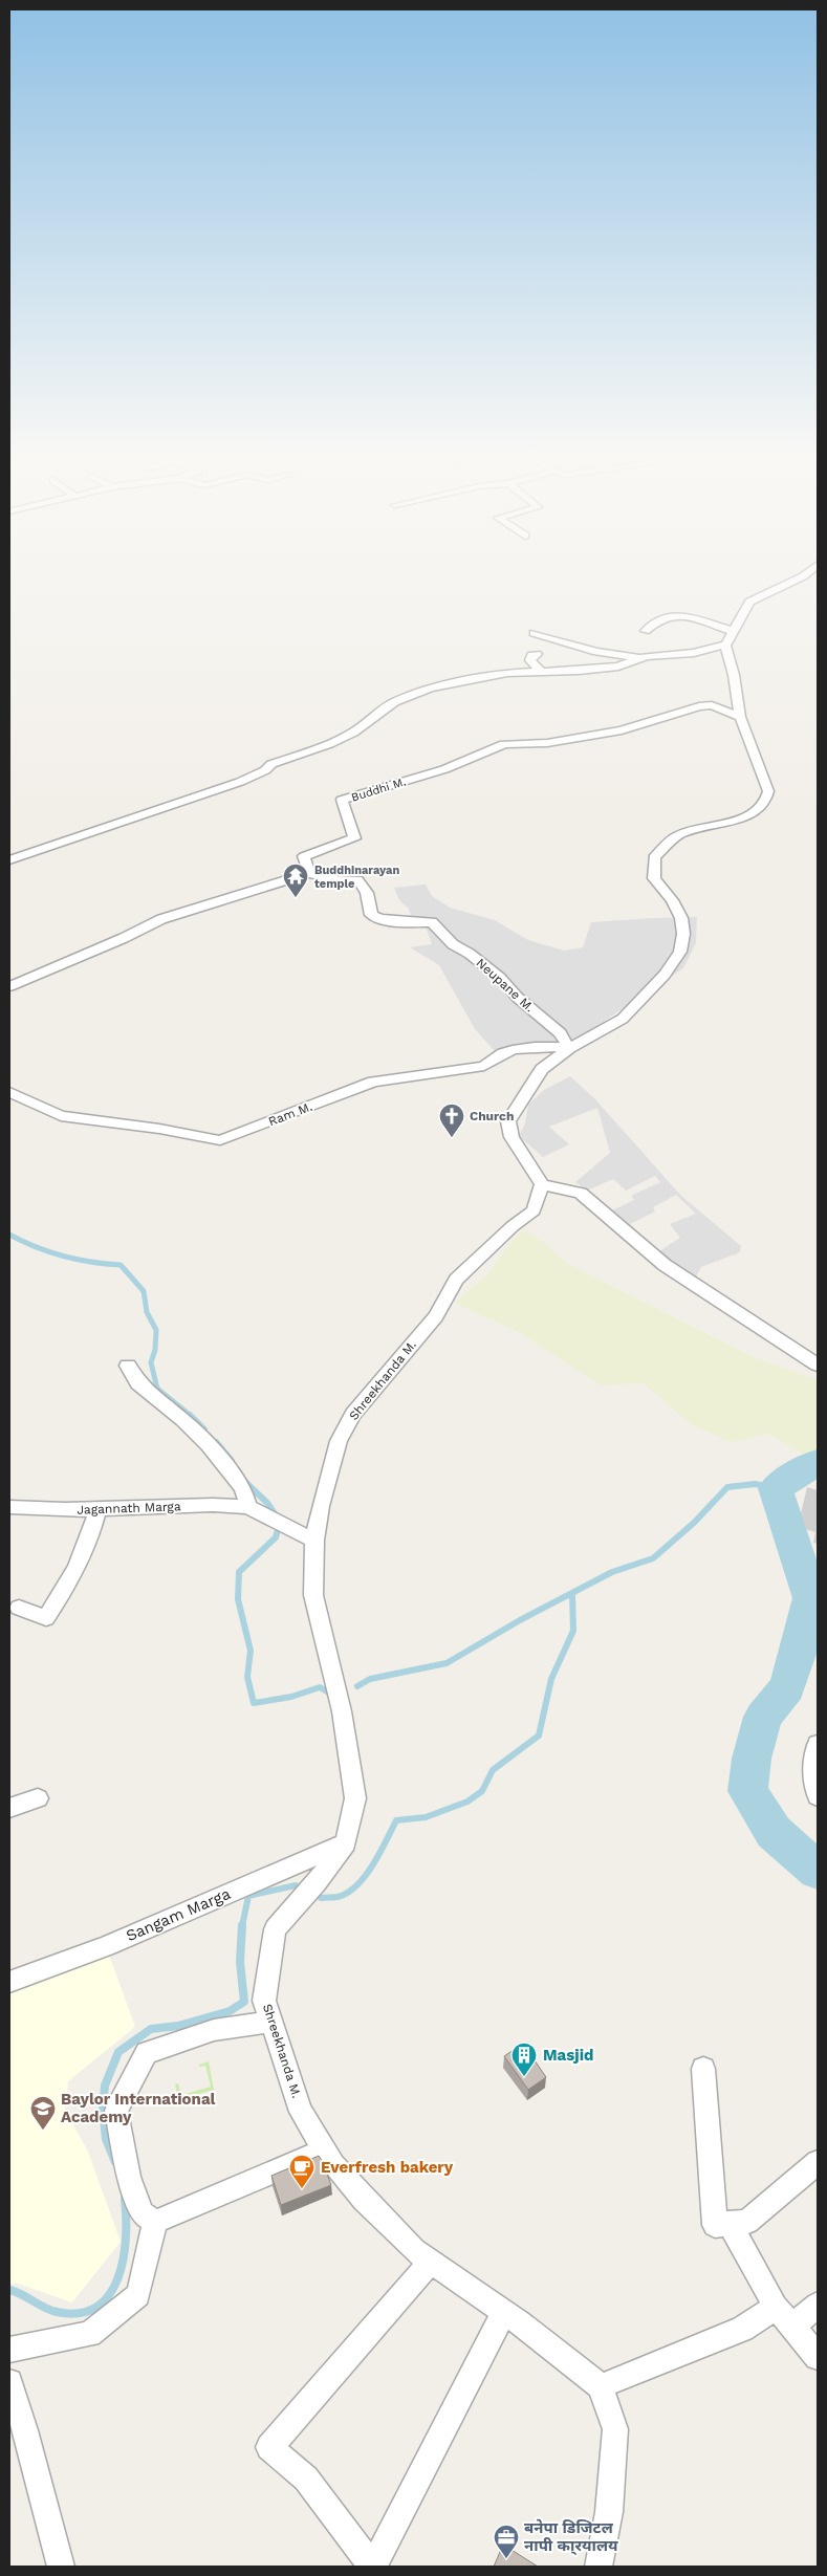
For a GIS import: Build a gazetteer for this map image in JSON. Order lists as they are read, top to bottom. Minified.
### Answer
{"streets":{"street":["Buddhi M.","Neupane M.","Ram M.","Shreekhanda M.","Jagannath Marga","Sangam Marga"]},"crossings":[["Buddhi M.","Neupane M."],["Neupane M.","Ram M."],["Shreekhanda M.","Sangam Marga"]],"places":{"temple":["Buddhinarayan temple"],"church":["Church"],"building":["Masjid"],"school or university":["Baylor International Academy"],"cafe":["Everfresh bakery"],"office":["बनेपा डिजिटल नापी का्रयालय"]}}
